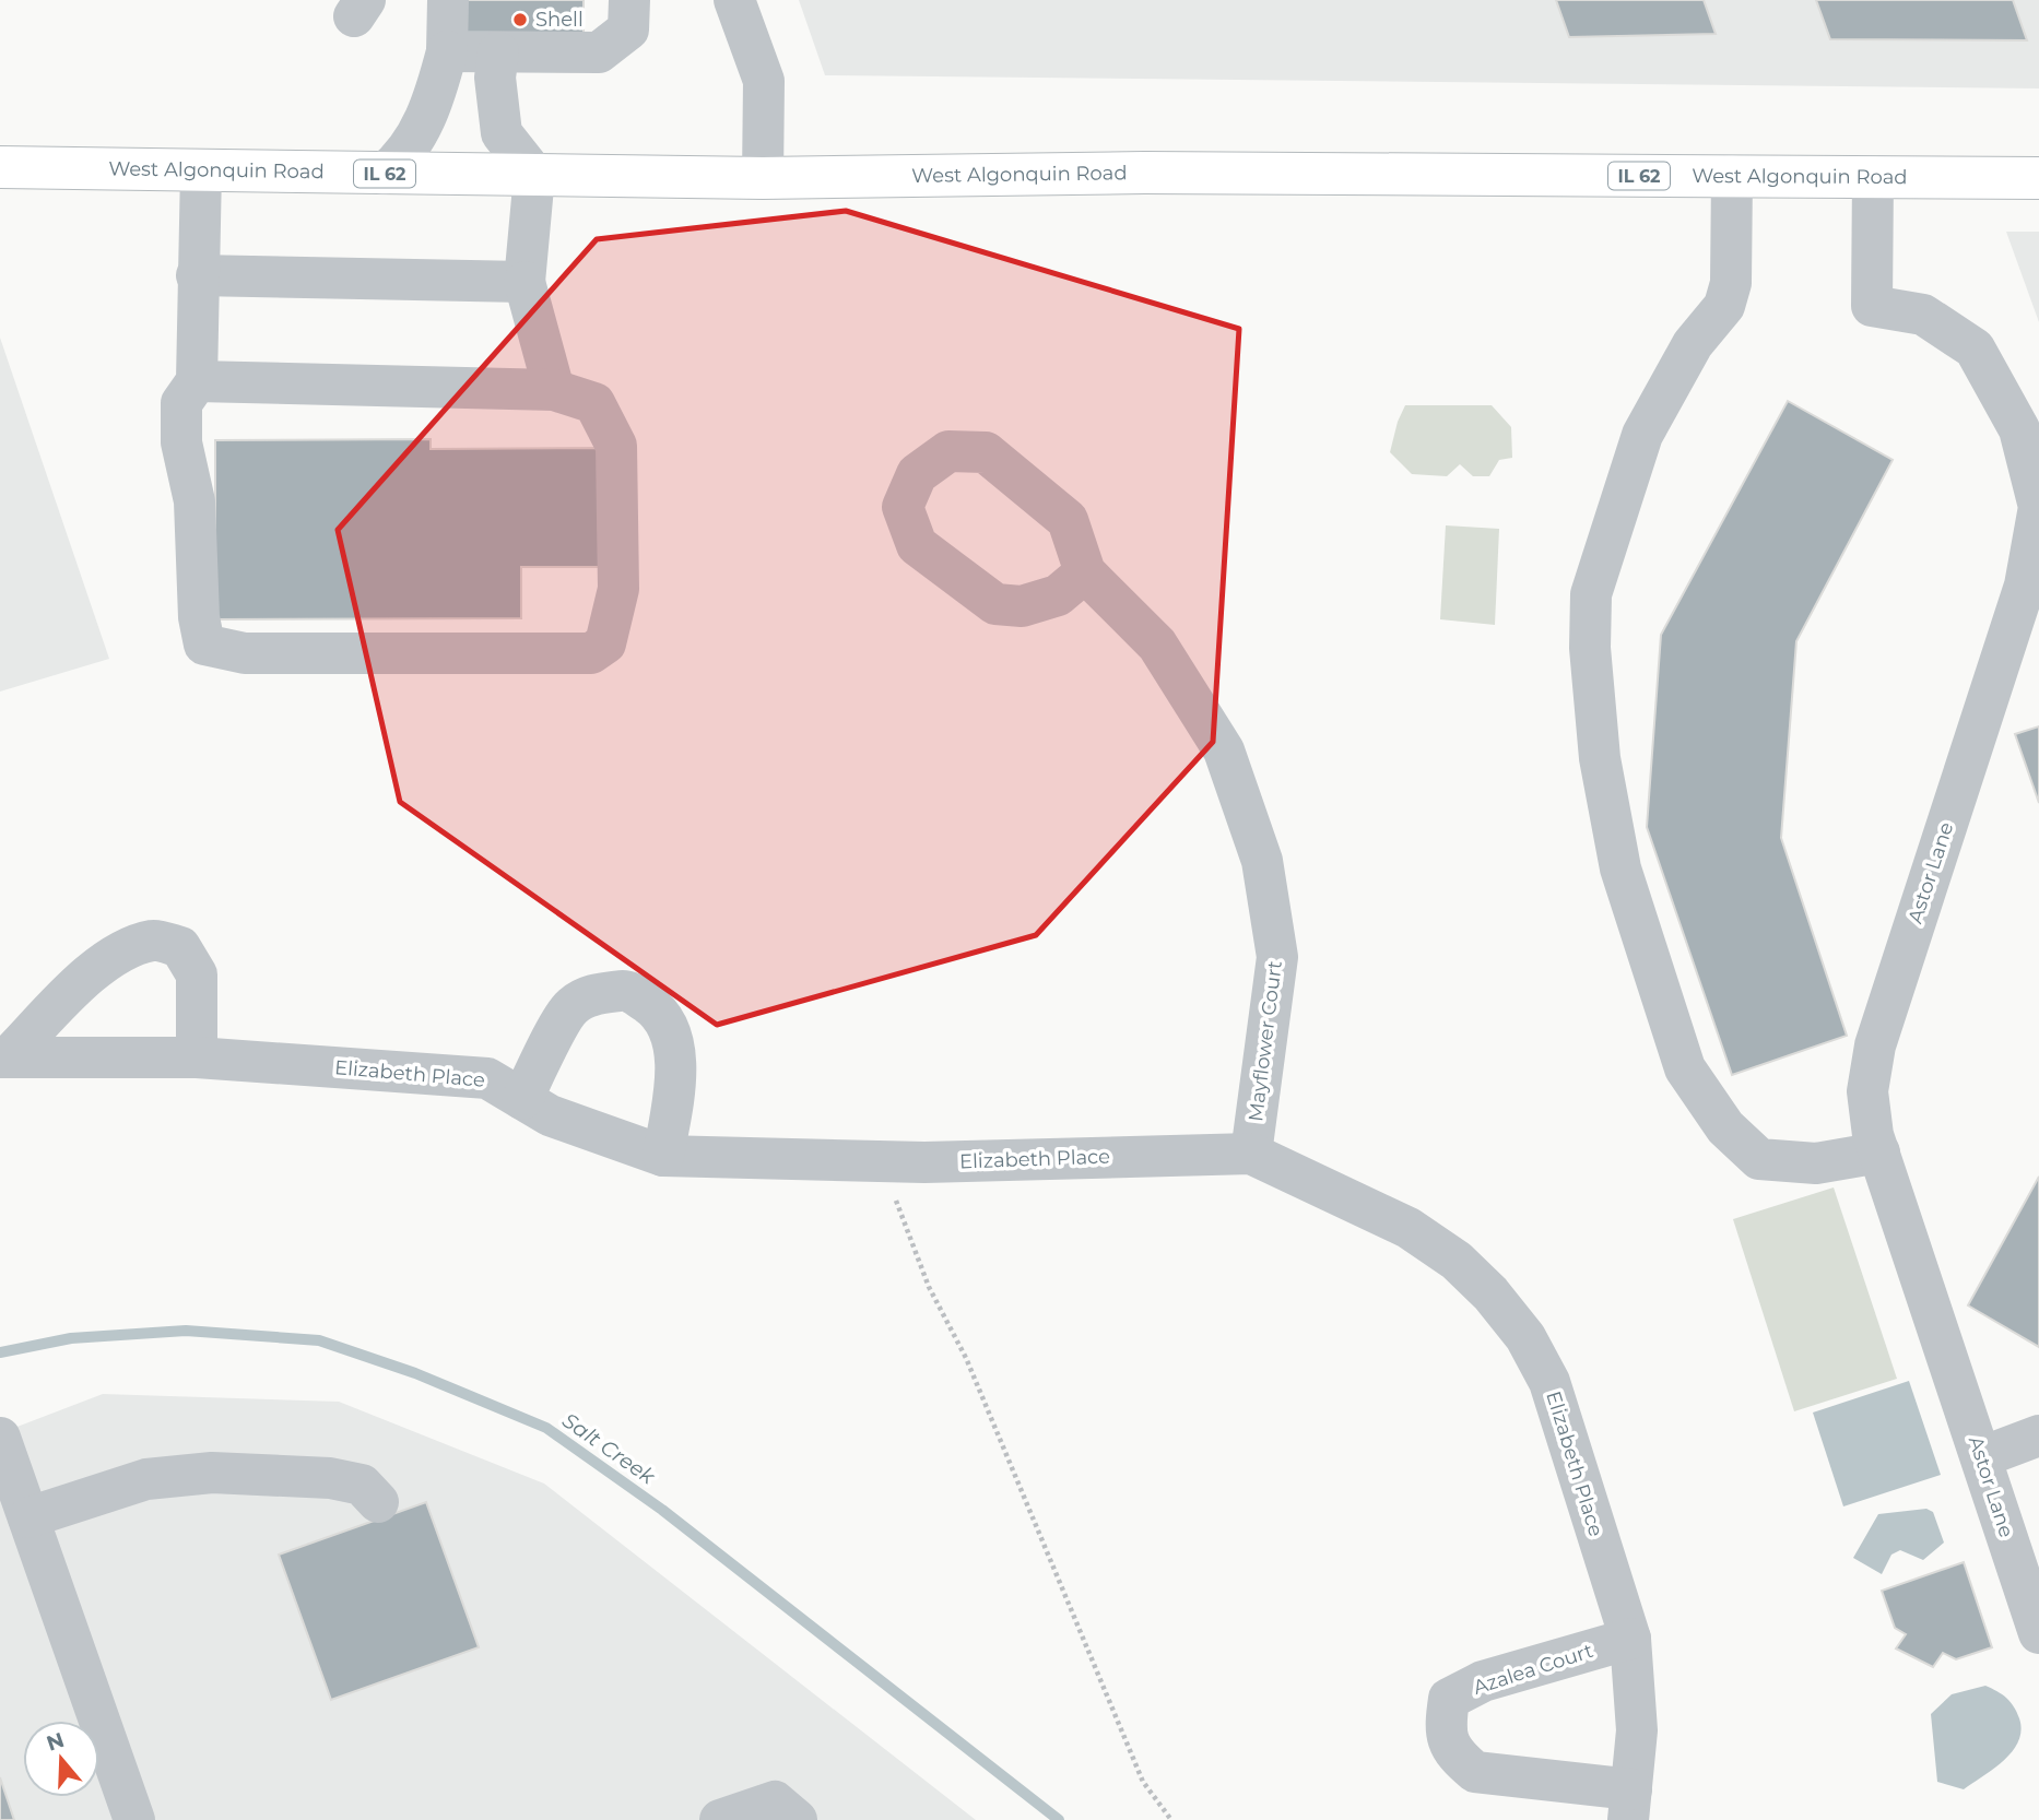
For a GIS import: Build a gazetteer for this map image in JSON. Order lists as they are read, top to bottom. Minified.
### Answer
{"streets":{"main road":["West Algonquin Road","IL 62"],"street":["Astor Lane","Mayflower Court","Elizabeth Place","Azalea Court"]},"crossings":[["West Algonquin Road","Astor Lane"],["Mayflower Court","Elizabeth Place"],["Elizabeth Place","Azalea Court"]],"water":["Salt Creek"],"places":["Shell"],"north":"top"}
